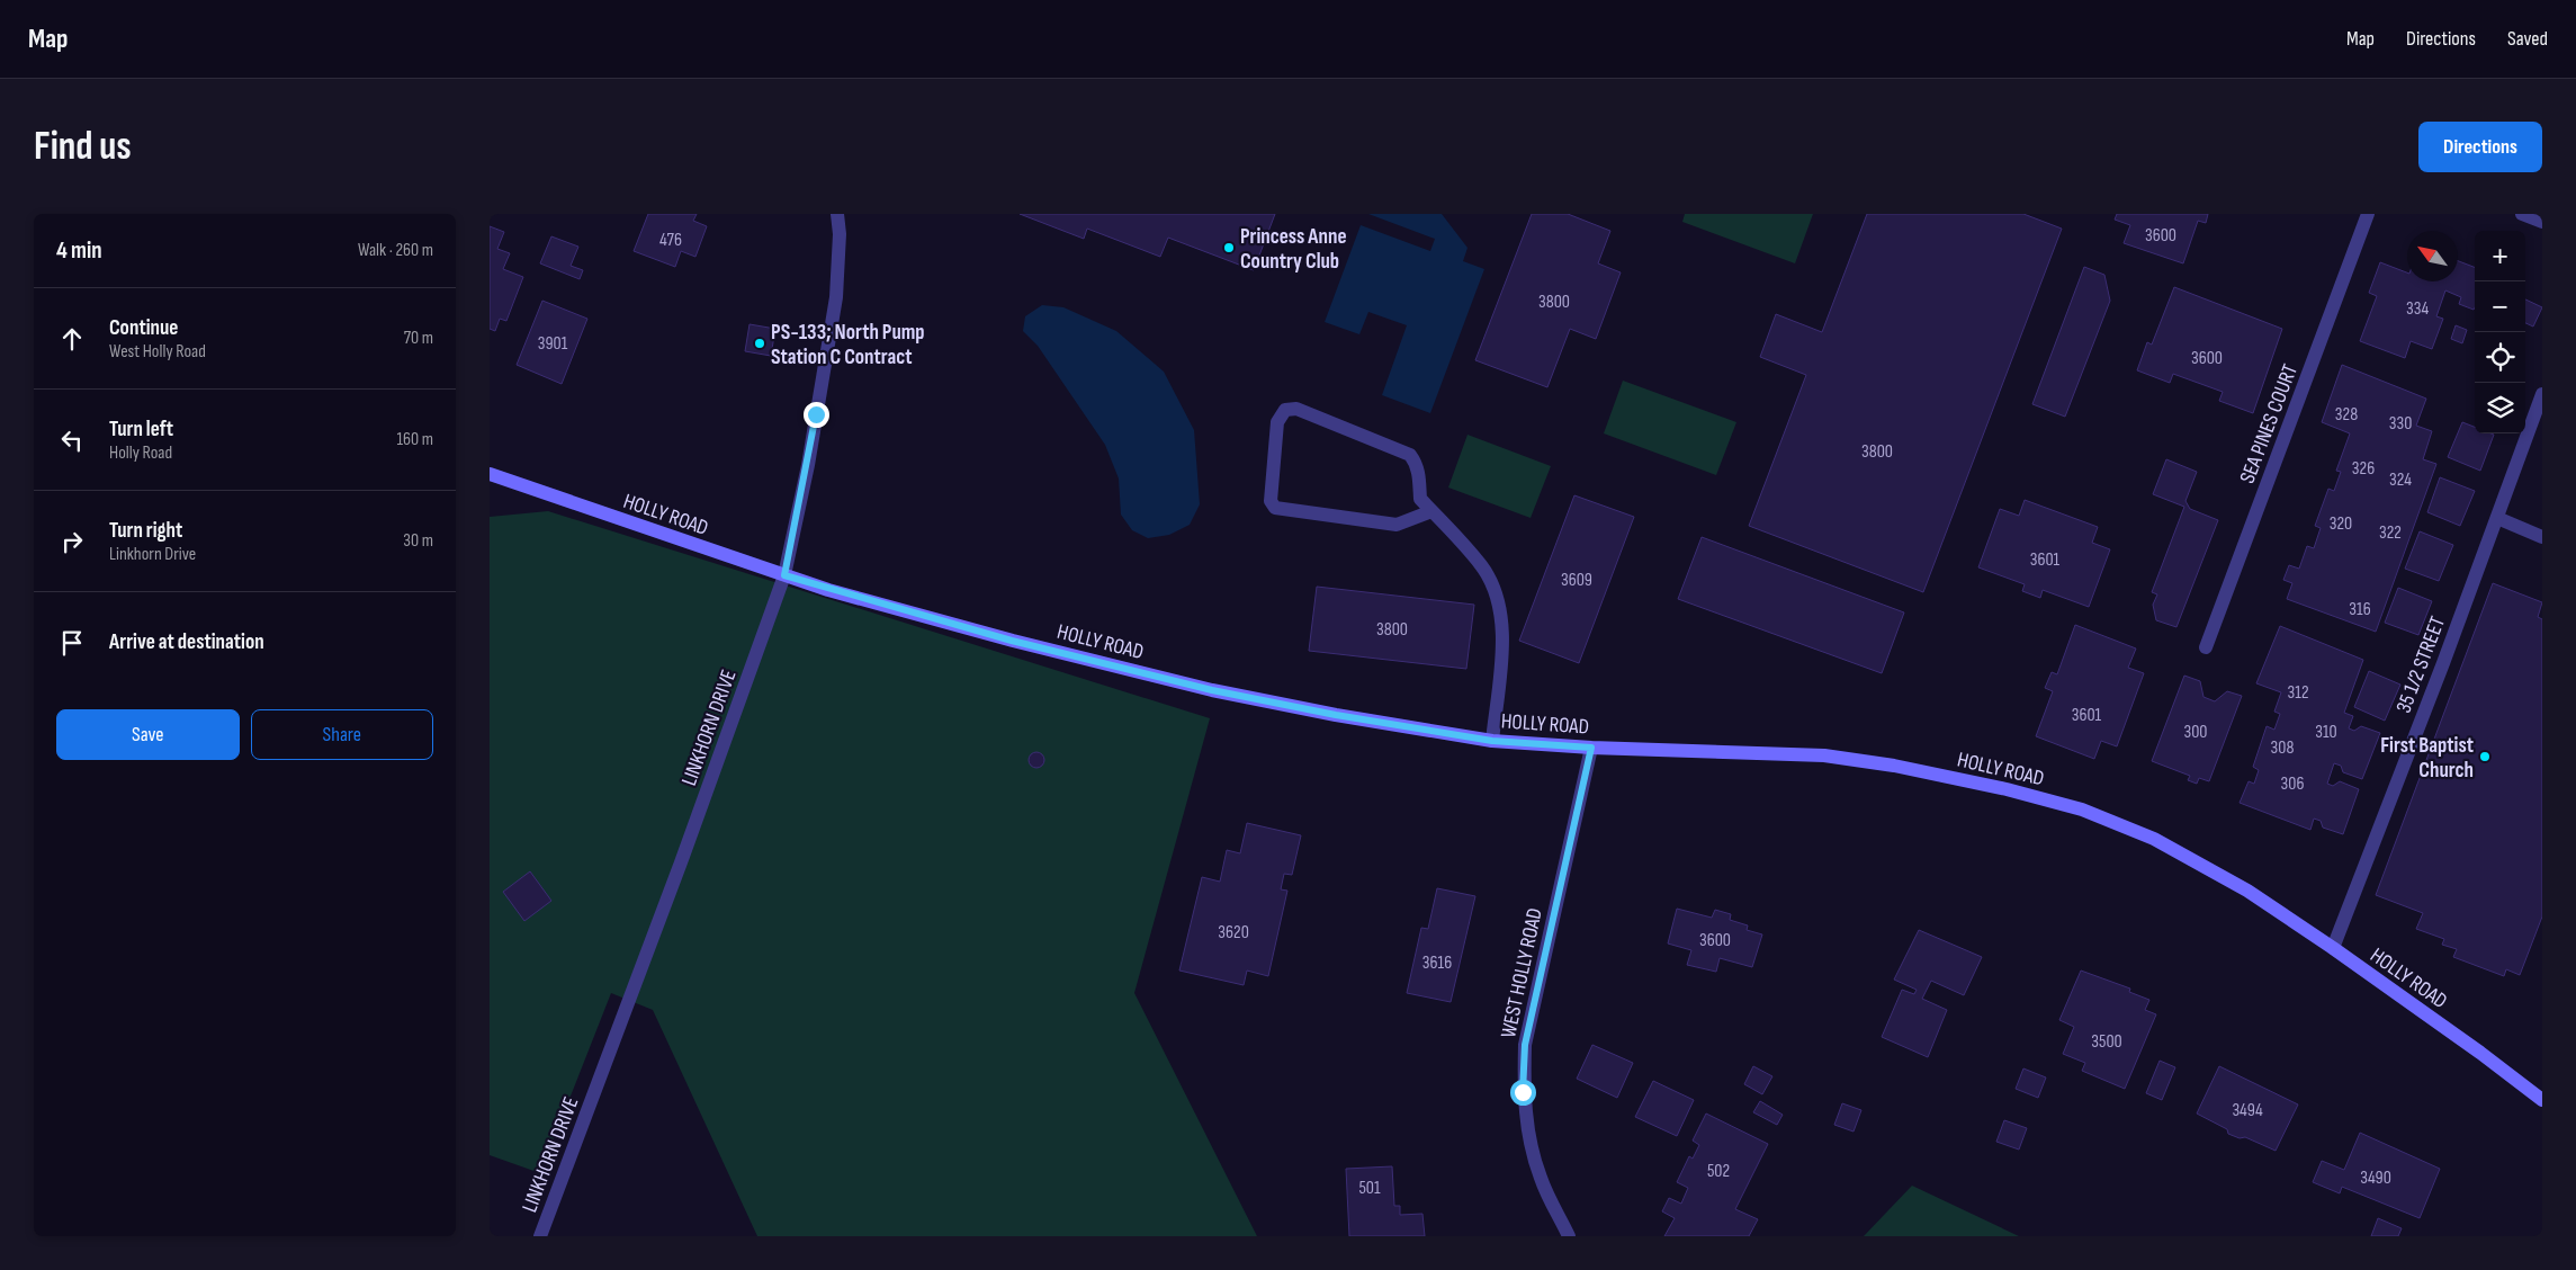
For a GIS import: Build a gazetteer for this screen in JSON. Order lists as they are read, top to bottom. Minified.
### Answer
{"streets":{"street":["SEA PINES COURT","HOLLY ROAD","35 1/2 STREET","LINKHORN DRIVE","WEST HOLLY ROAD"]},"crossings":[["HOLLY ROAD","35 1/2 STREET"],["HOLLY ROAD","LINKHORN DRIVE"],["HOLLY ROAD","WEST HOLLY ROAD"]],"places":["Princess Anne Country Club","PS-133; North Pump Station C Contract","First Baptist Church"],"house_numbers":["3600","476","3800","334","3901","3600","328","330","3800","326","324","320","322","3601","3609","316","3800","312","3601","300","310","308","306","3620","3600","3616","3500","3494","502","3490","501"],"north":"top left","page":{"header":"Map","nav":["Map","Directions","Saved"],"buttons":["Directions",["Save","Share"]],"title":"Find us","heading":["4 min","Walk · 260 m"],"map_buttons":["+","−"],"list":[["Continue","West Holly Road","70 m"],["Turn left","Holly Road","160 m"],["Turn right","Linkhorn Drive","30 m"],"Arrive at destination"]}}
